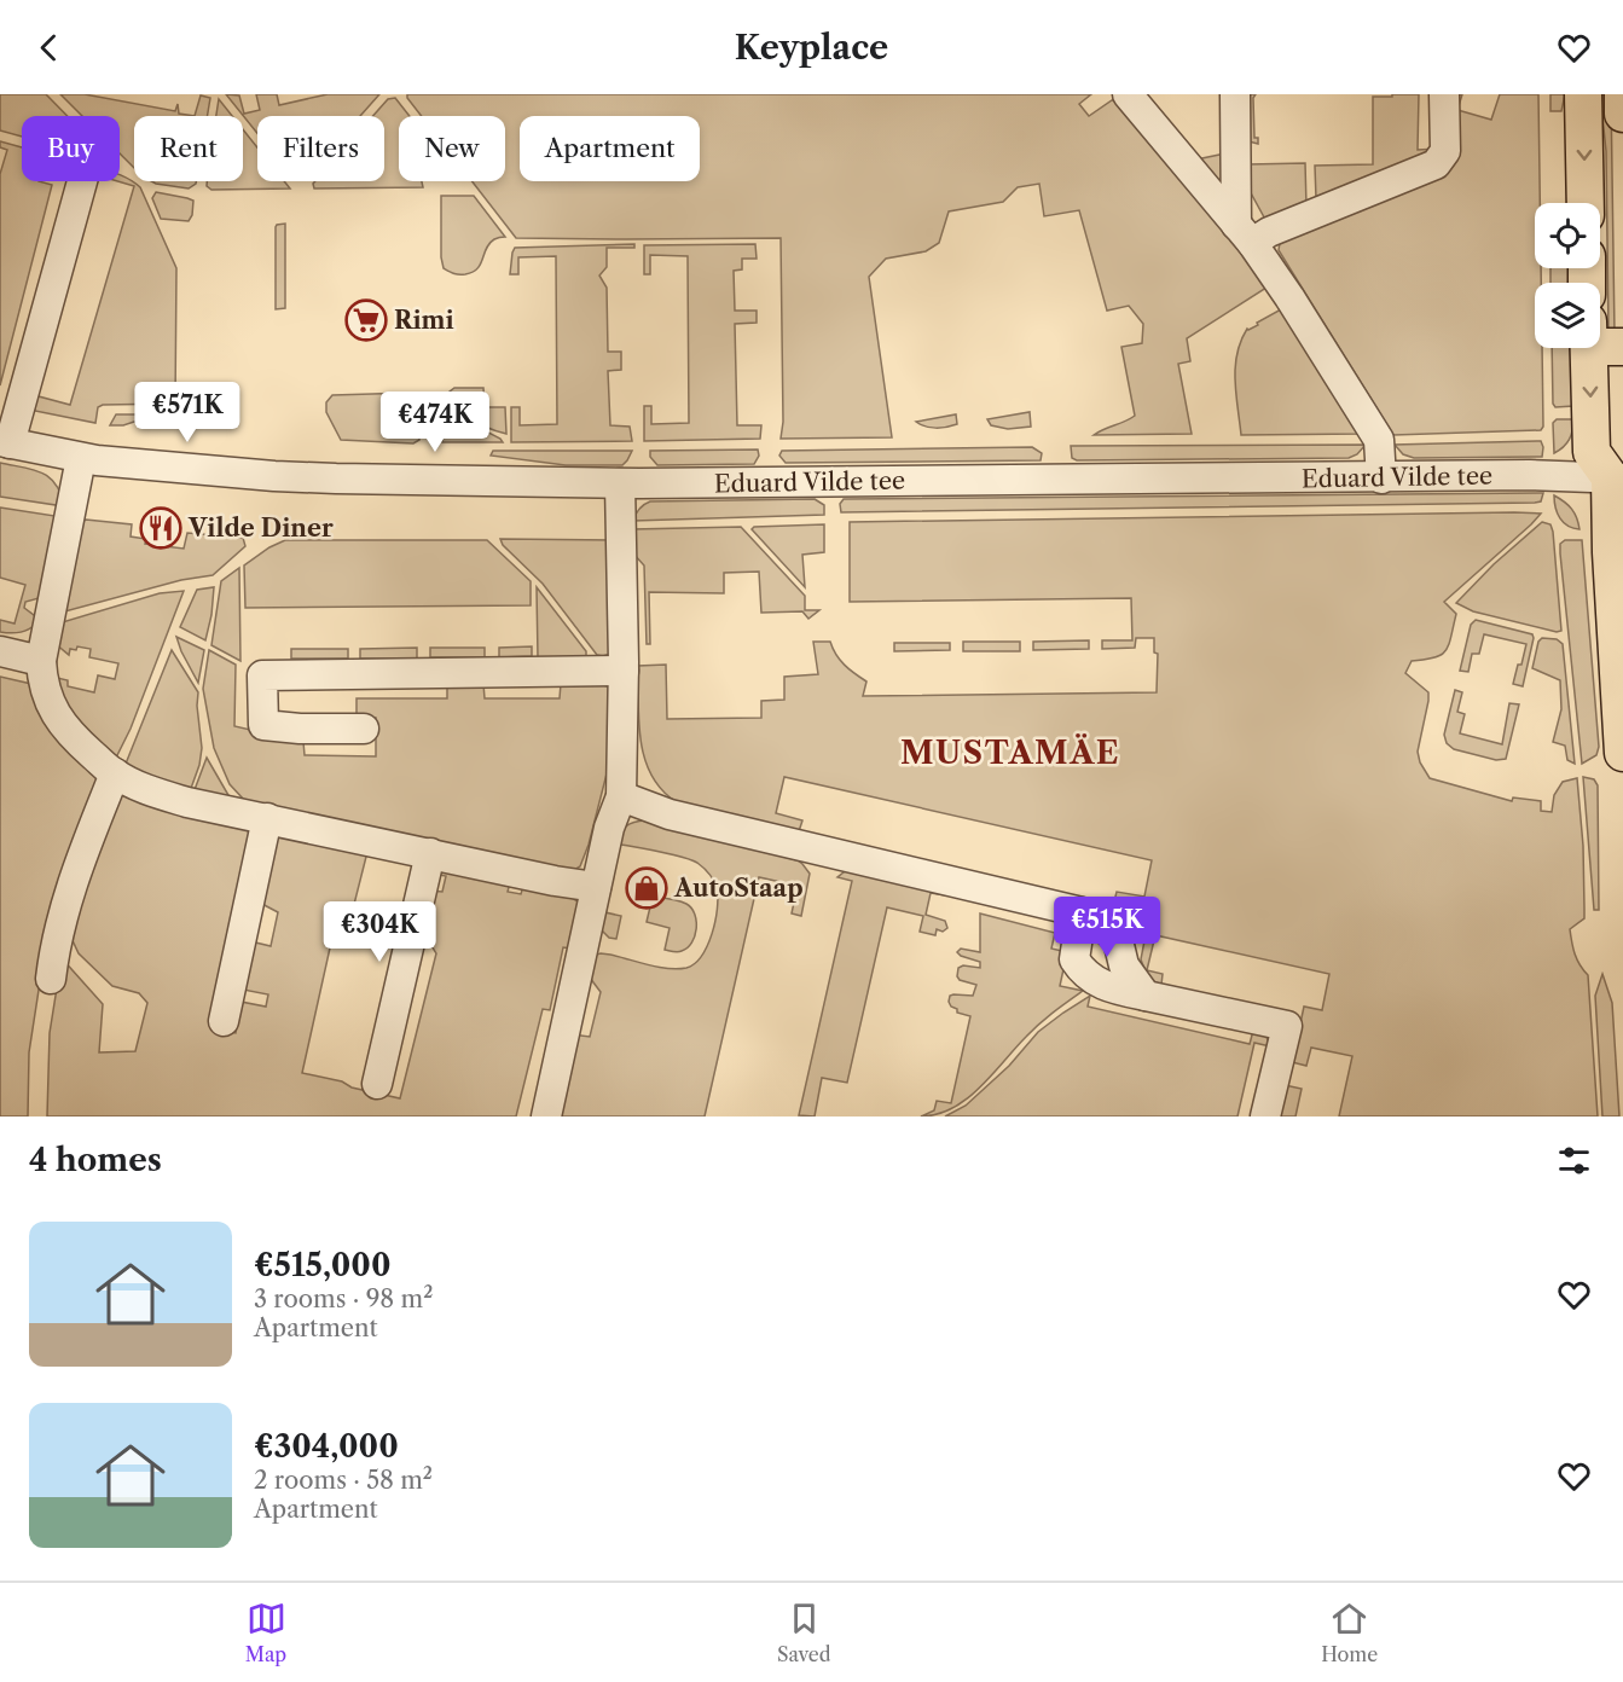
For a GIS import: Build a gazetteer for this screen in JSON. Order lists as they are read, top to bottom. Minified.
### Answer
{"streets":{"street":["Eduard Vilde tee"]},"districts":["MUSTAMÄE"],"places":{"supermarket":["Rimi"],"restaurant":["Vilde Diner"],"shop":["AutoStaap"]},"page":{"header":"Keyplace","chip":["Buy","Rent","Filters","New","Apartment"],"price":["€571K","€474K","€515K","€304K"],"heading":"4 homes","list":[{"name":"€515,000","note":"3 rooms · 98 m² · Apartment"},{"name":"€304,000","note":"2 rooms · 58 m² · Apartment"}],"tabs":["Map","Saved","Home"]}}
